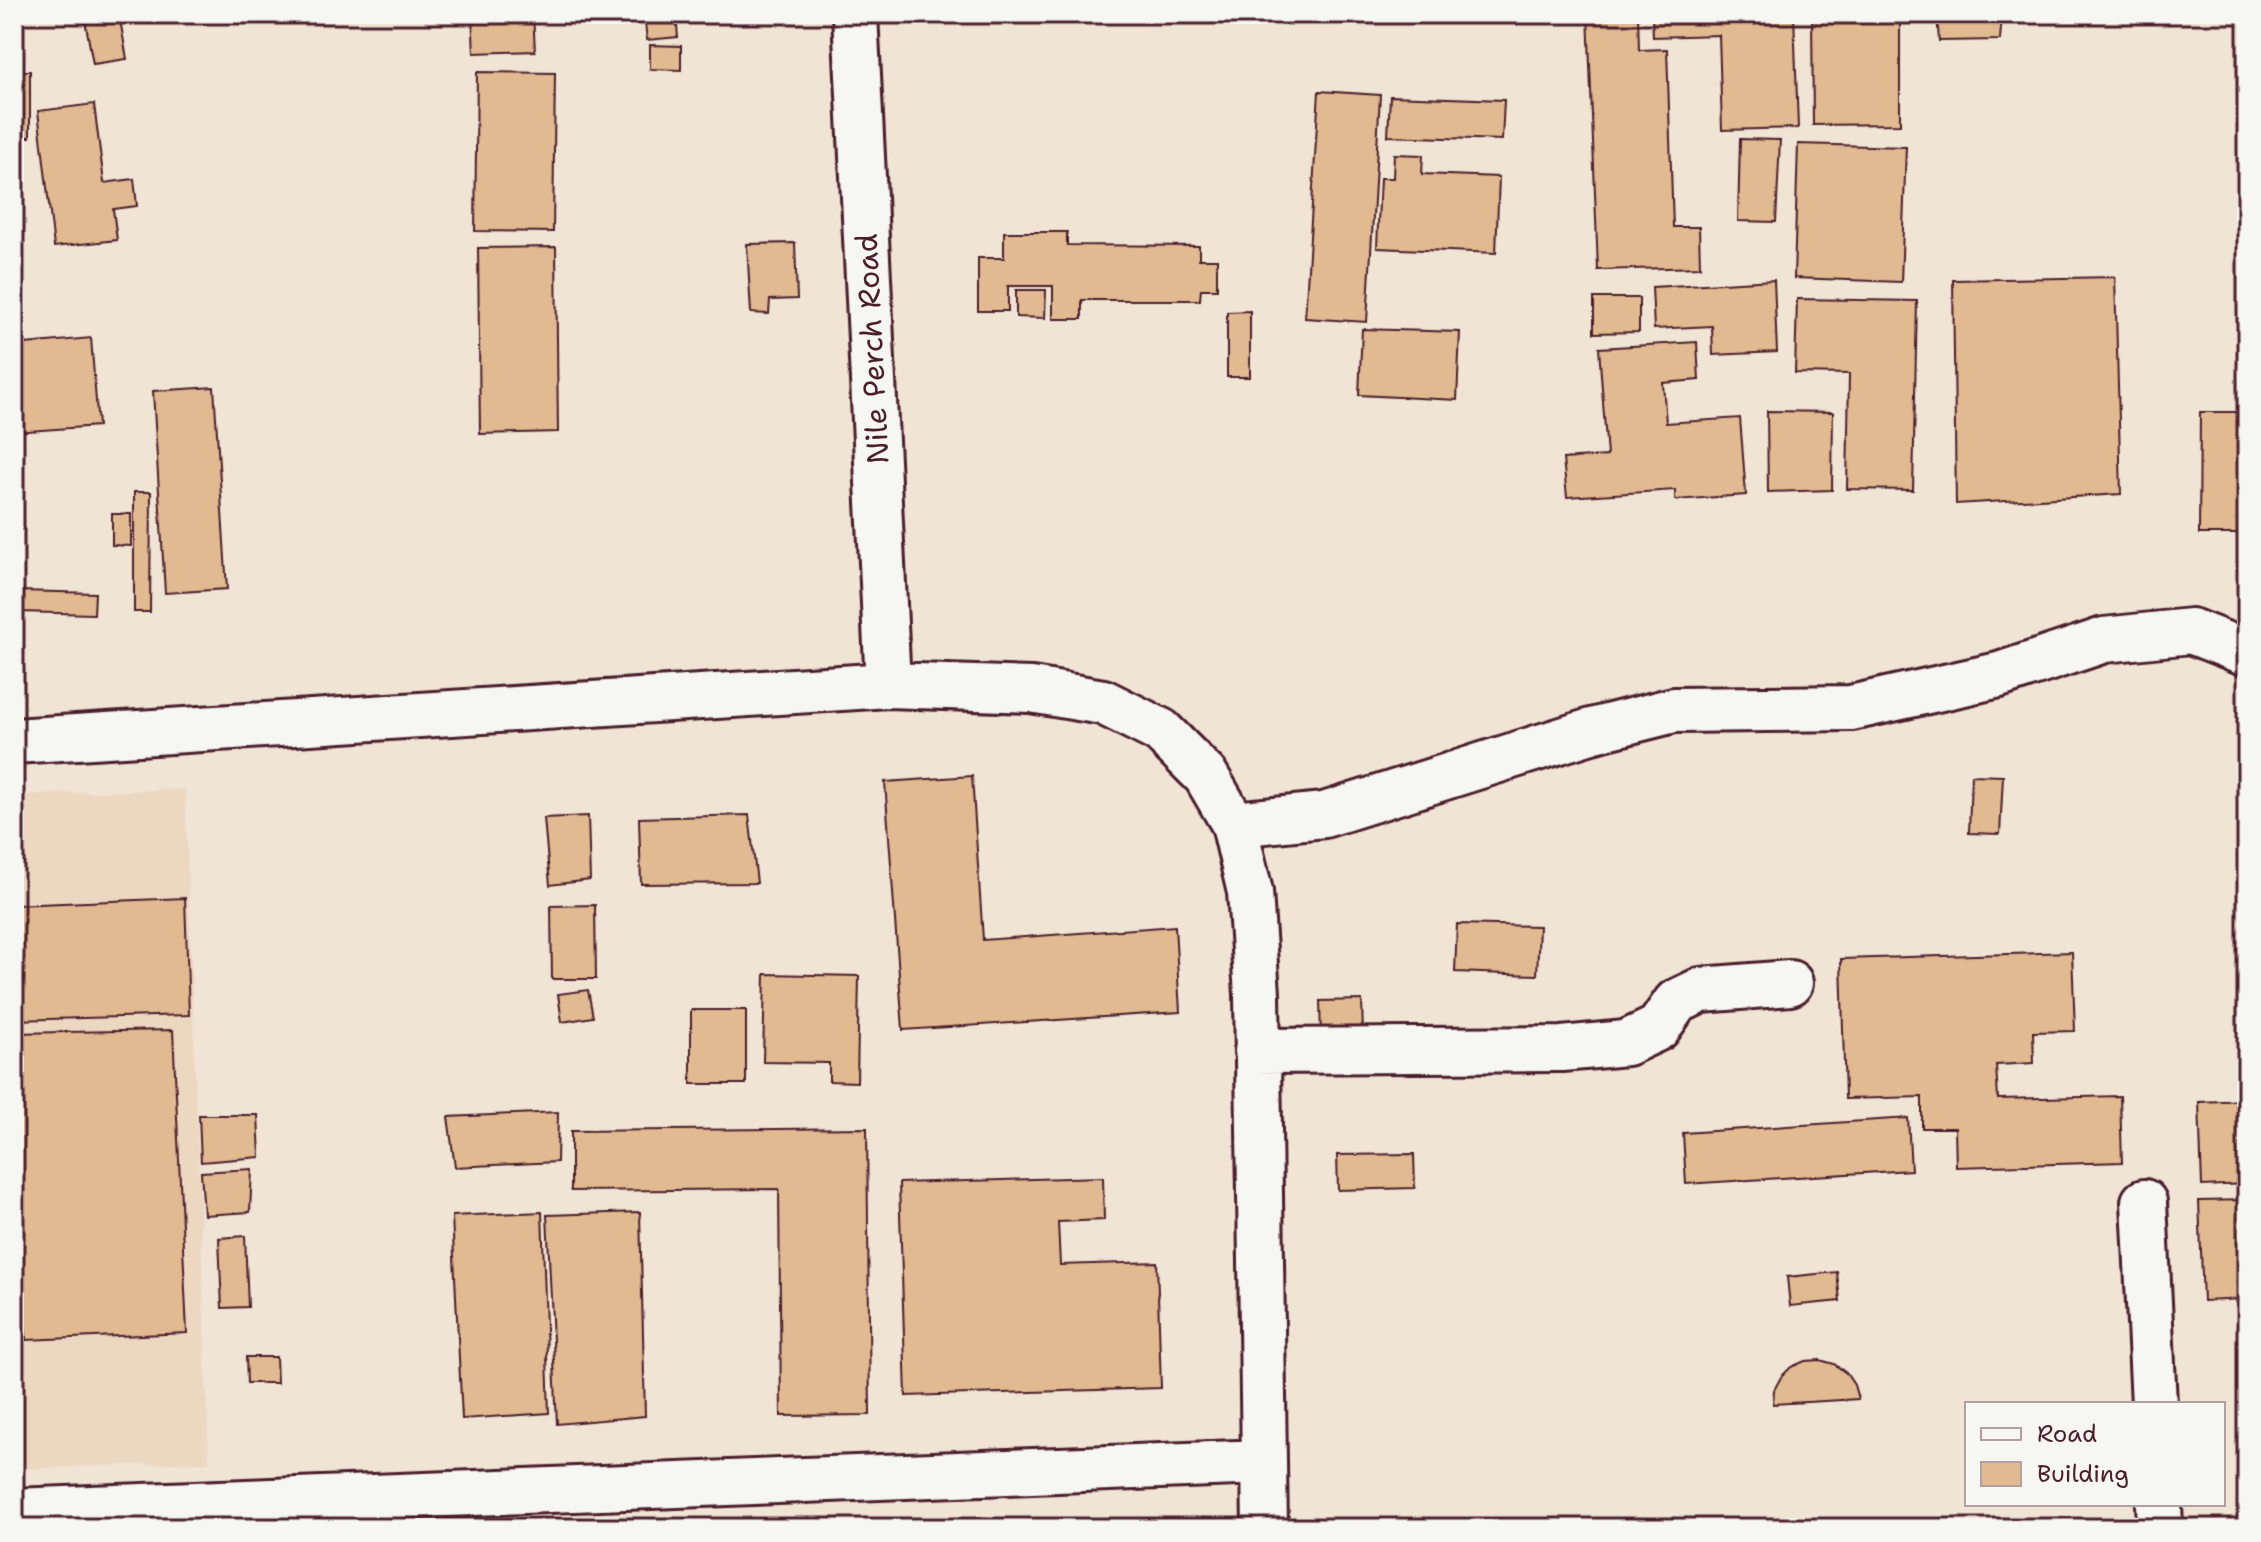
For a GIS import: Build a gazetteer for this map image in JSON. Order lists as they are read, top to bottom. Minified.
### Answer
{"streets":{"street":["Nile Perch Road"]},"legend":["Road","Building"]}
